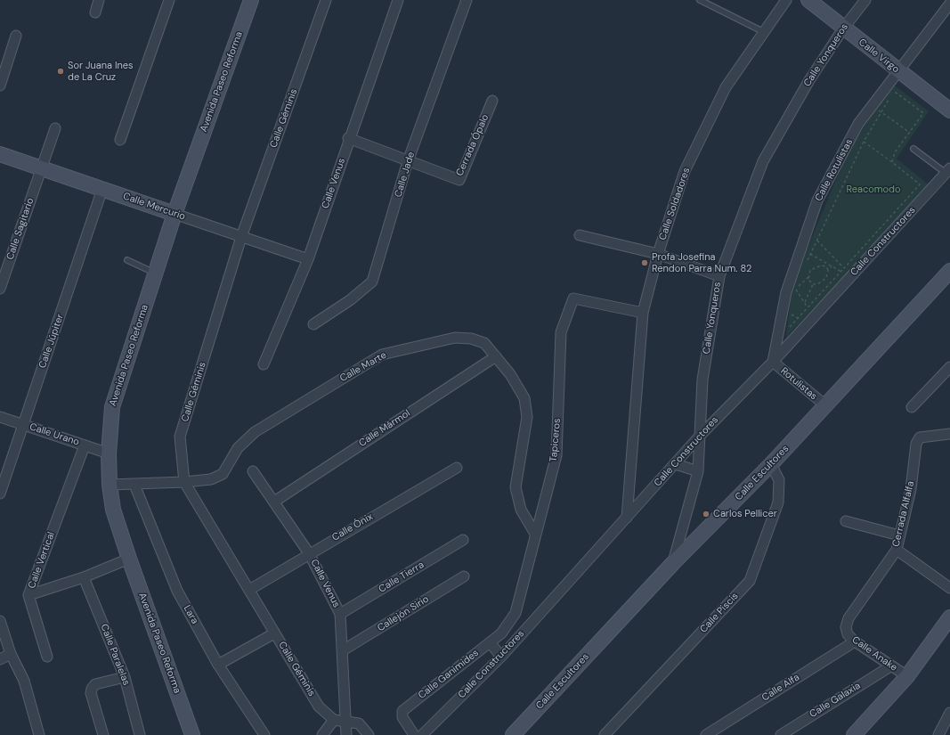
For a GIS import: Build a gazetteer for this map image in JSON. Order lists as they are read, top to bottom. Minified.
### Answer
{"streets":{"street":["Calle Yonqueros","Calle Virgo","Avenida Paseo Reforma","Calle Géminis","Cerrada Ópalo","Calle Rotulistas","Calle Jade","Calle Venus","Calle Soldadores","Calle Mercurio","Calle Sagitario","Calle Constructores","Calle Júpiter","Calle Marte","Rotulistas","Calle Mármol","Calle Urano","Tapiceros","Calle Escultores","Cerrada Alfalfa","Calle Ónix","Calle Vertical","Calle Tierra","Calle Piscis","Callejón Sirio","Lara","Calle Anake","Calle Paralelas","Calle Ganimides","Calle Alfa","Calle Galaxia"]},"crossings":[["Calle Yonqueros","Calle Virgo"],["Calle Yonqueros","Calle Constructores"],["Calle Yonqueros","Calle Escultores"],["Calle Virgo","Calle Rotulistas"],["Avenida Paseo Reforma","Calle Mercurio"],["Avenida Paseo Reforma","Calle Marte"],["Avenida Paseo Reforma","Calle Urano"],["Avenida Paseo Reforma","Calle Vertical"],["Calle Géminis","Calle Mercurio"],["Calle Géminis","Calle Marte"],["Calle Géminis","Calle Ónix"],["Cerrada Ópalo","Calle Jade"],["Cerrada Ópalo","Calle Venus"],["Calle Rotulistas","Calle Constructores"],["Calle Rotulistas","Rotulistas"],["Calle Venus","Calle Mercurio"],["Calle Venus","Calle Mármol"],["Calle Venus","Calle Ónix"],["Calle Venus","Calle Tierra"],["Calle Venus","Callejón Sirio"],["Calle Soldadores","Calle Constructores"],["Calle Soldadores","Tapiceros"],["Calle Mercurio","Calle Sagitario"],["Calle Mercurio","Calle Júpiter"],["Calle Constructores","Rotulistas"],["Calle Júpiter","Calle Urano"],["Calle Marte","Calle Mármol"],["Calle Marte","Tapiceros"],["Calle Marte","Lara"],["Rotulistas","Calle Escultores"],["Calle Urano","Calle Vertical"],["Tapiceros","Calle Ganimides"],["Calle Escultores","Calle Piscis"],["Cerrada Alfalfa","Calle Anake"],["Calle Vertical","Calle Paralelas"],["Calle Anake","Calle Alfa"],["Calle Anake","Calle Galaxia"]],"parks":["Reacomodo"],"places":["Sor Juana Ines de La Cruz","Profa Josefina Rendon Parra Num. 82","Carlos Pellicer"]}
